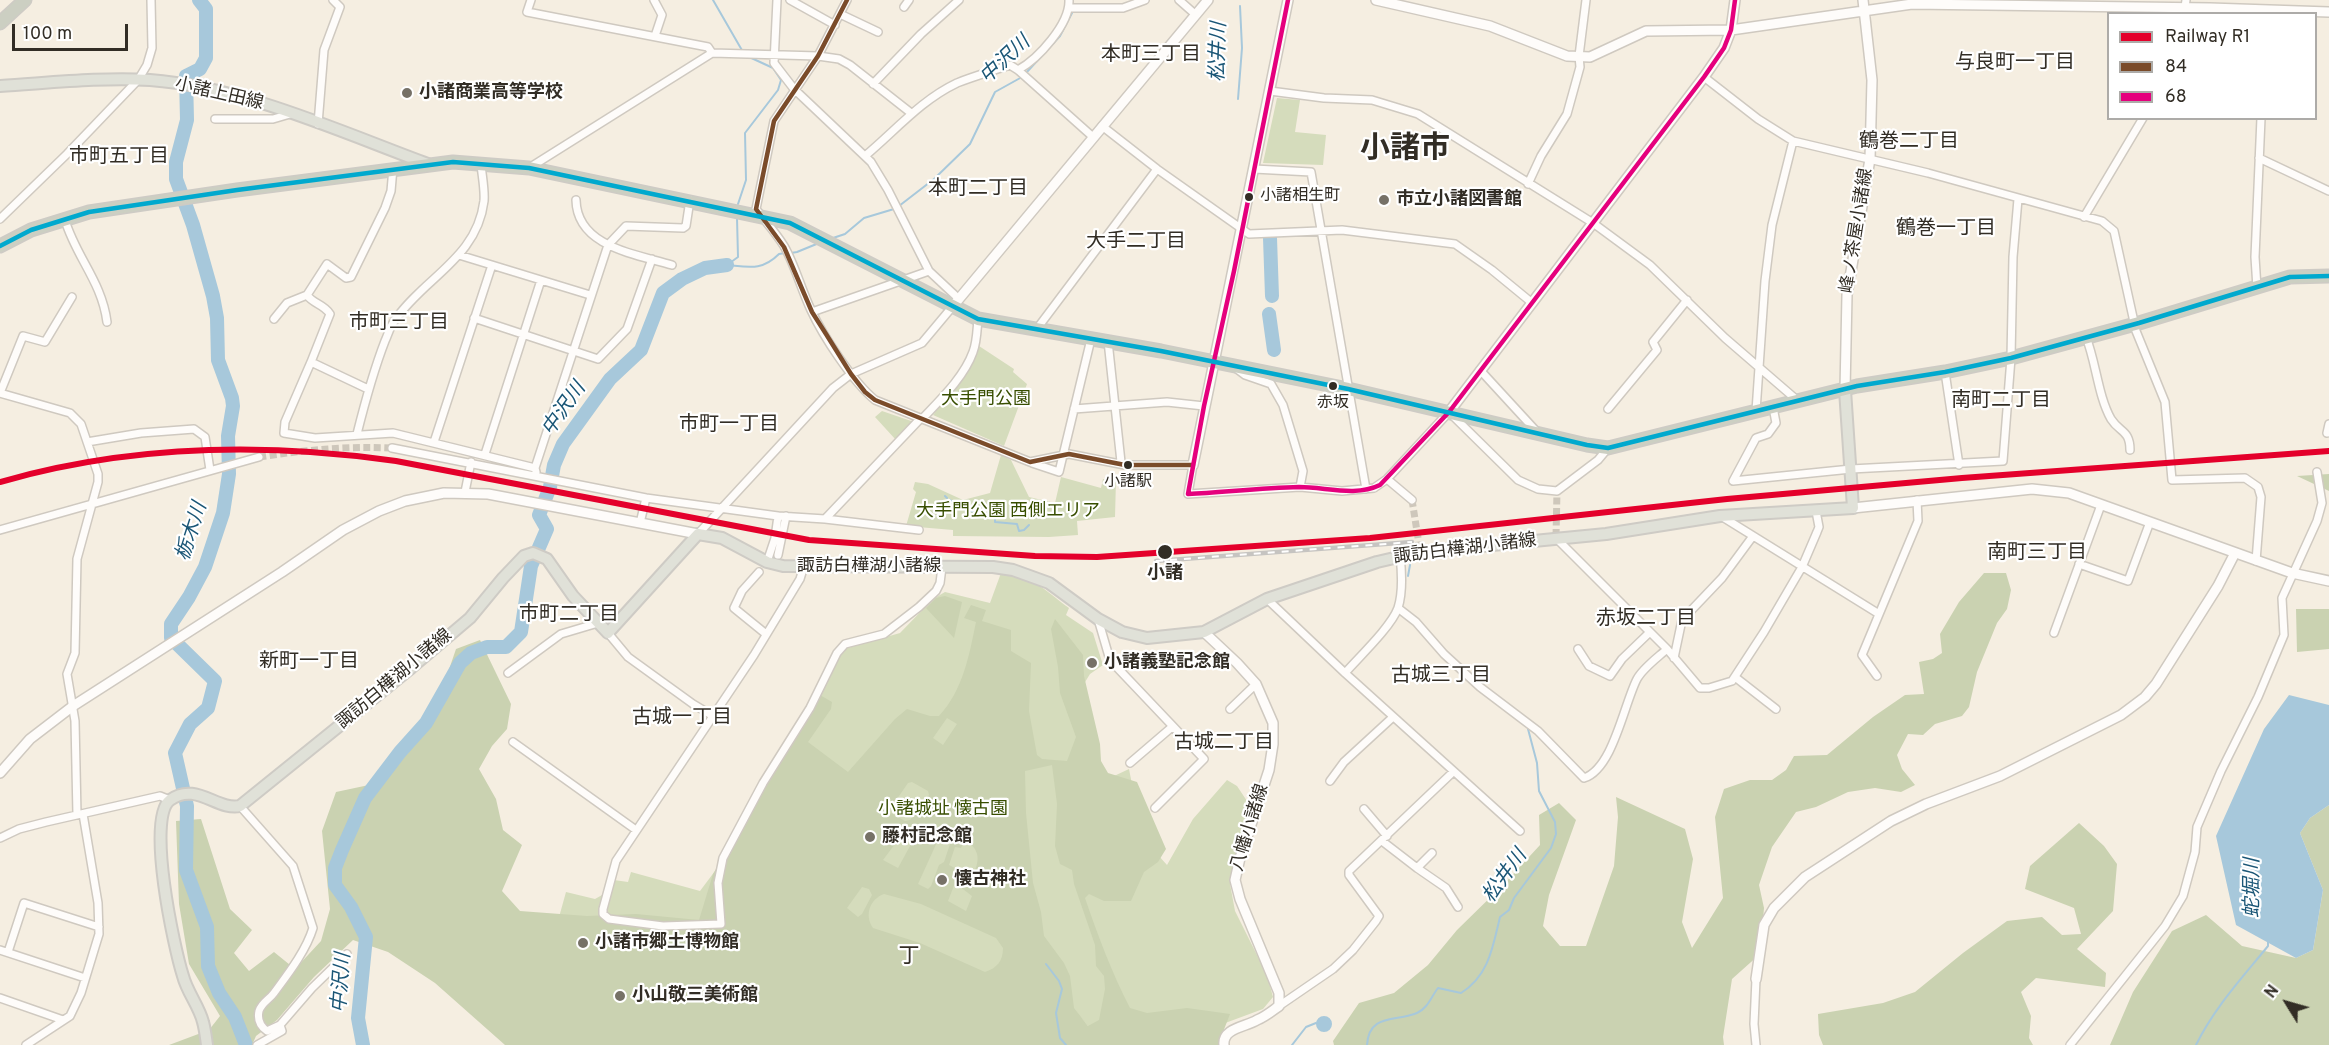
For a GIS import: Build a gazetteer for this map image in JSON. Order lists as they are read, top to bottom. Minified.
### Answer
{"streets":{"main road":["小諸上田線","諏訪白樺湖小諸線"],"street":["峰ノ茶屋小諸線","八幡小諸線"]},"crossings":[["諏訪白樺湖小諸線","八幡小諸線"]],"districts":["本町三丁目","与良町一丁目","鶴巻二丁目","小諸市","市町五丁目","本町二丁目","鶴巻一丁目","大手二丁目","市町三丁目","南町二丁目","市町一丁目","南町三丁目","市町二丁目","赤坂二丁目","新町一丁目","古城三丁目","古城一丁目","古城二丁目","丁"],"water":["松井川","中沢川","栃木川","蛇堀川"],"parks":["大手門公園","大手門公園 西側エリア","小諸城址 懐古園"],"places":["小諸商業高等学校","小諸相生町","市立小諸図書館","赤坂","小諸駅","小諸","小諸義塾記念館","藤村記念館","懐古神社","小諸市郷土博物館","小山敬三美術館"],"lines":["transit line 84","transit line 68","rail line R1"],"legend":["Railway R1","84","68"],"scale_bar":"100 m","north":"top left"}
